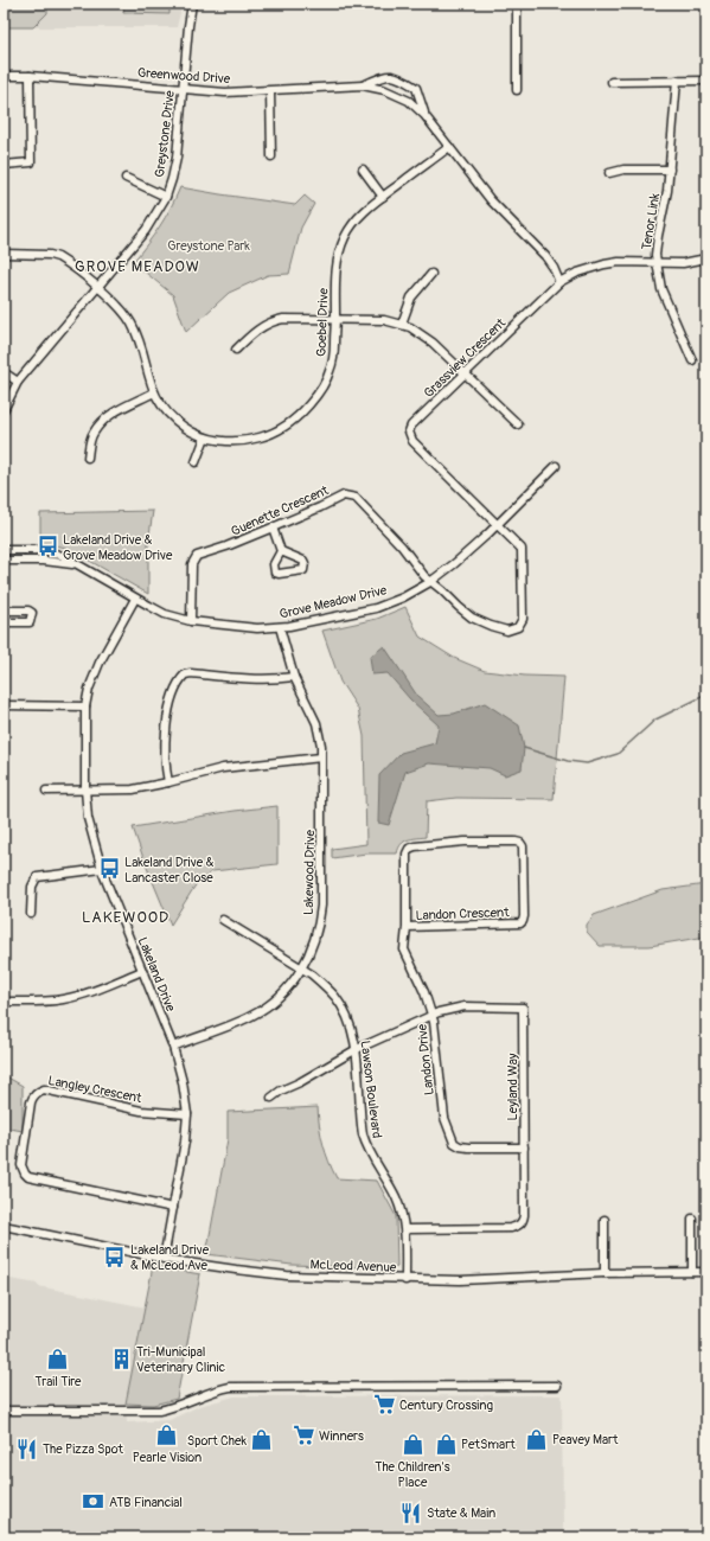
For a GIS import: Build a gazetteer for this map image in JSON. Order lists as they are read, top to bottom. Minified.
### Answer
{"streets":{"street":["Greenwood Drive","Greystone Drive","Tenor Link","Goebel Drive","Grassview Crescent","Guenette Crescent","Grove Meadow Drive","Lakewood Drive","Landon Crescent","Lakeland Drive","Landon Drive","Leyland Way","Langley Crescent","Lawson Boulevard","McLeod Avenue"]},"crossings":[["Greenwood Drive","Greystone Drive"],["Greenwood Drive","Goebel Drive"],["Greenwood Drive","Grassview Crescent"],["Greystone Drive","Goebel Drive"],["Tenor Link","Grassview Crescent"],["Grassview Crescent","Grove Meadow Drive"],["Guenette Crescent","Grove Meadow Drive"],["Grove Meadow Drive","Lakewood Drive"],["Grove Meadow Drive","Lakeland Drive"],["Lakewood Drive","Lakeland Drive"],["Lakewood Drive","Lawson Boulevard"],["Landon Crescent","Landon Drive"],["Lakeland Drive","Langley Crescent"],["Lakeland Drive","McLeod Avenue"],["Landon Drive","Leyland Way"],["Leyland Way","Lawson Boulevard"],["Lawson Boulevard","McLeod Avenue"]],"districts":["GROVE MEADOW","LAKEWOOD"],"parks":["Greystone Park"],"places":{"bus stop":["Lakeland Drive & Grove Meadow Drive","Lakeland Drive & Lancaster Close","Lakeland Drive & McLeod Ave"],"building":["Tri-Municipal Veterinary Clinic"],"shop":["Trail Tire","Pearle Vision","Peavey Mart","Sport Chek","PetSmart","The Children's Place"],"supermarket":["Century Crossing","Winners"],"restaurant":["The Pizza Spot","State & Main"],"bank":["ATB Financial"]}}
